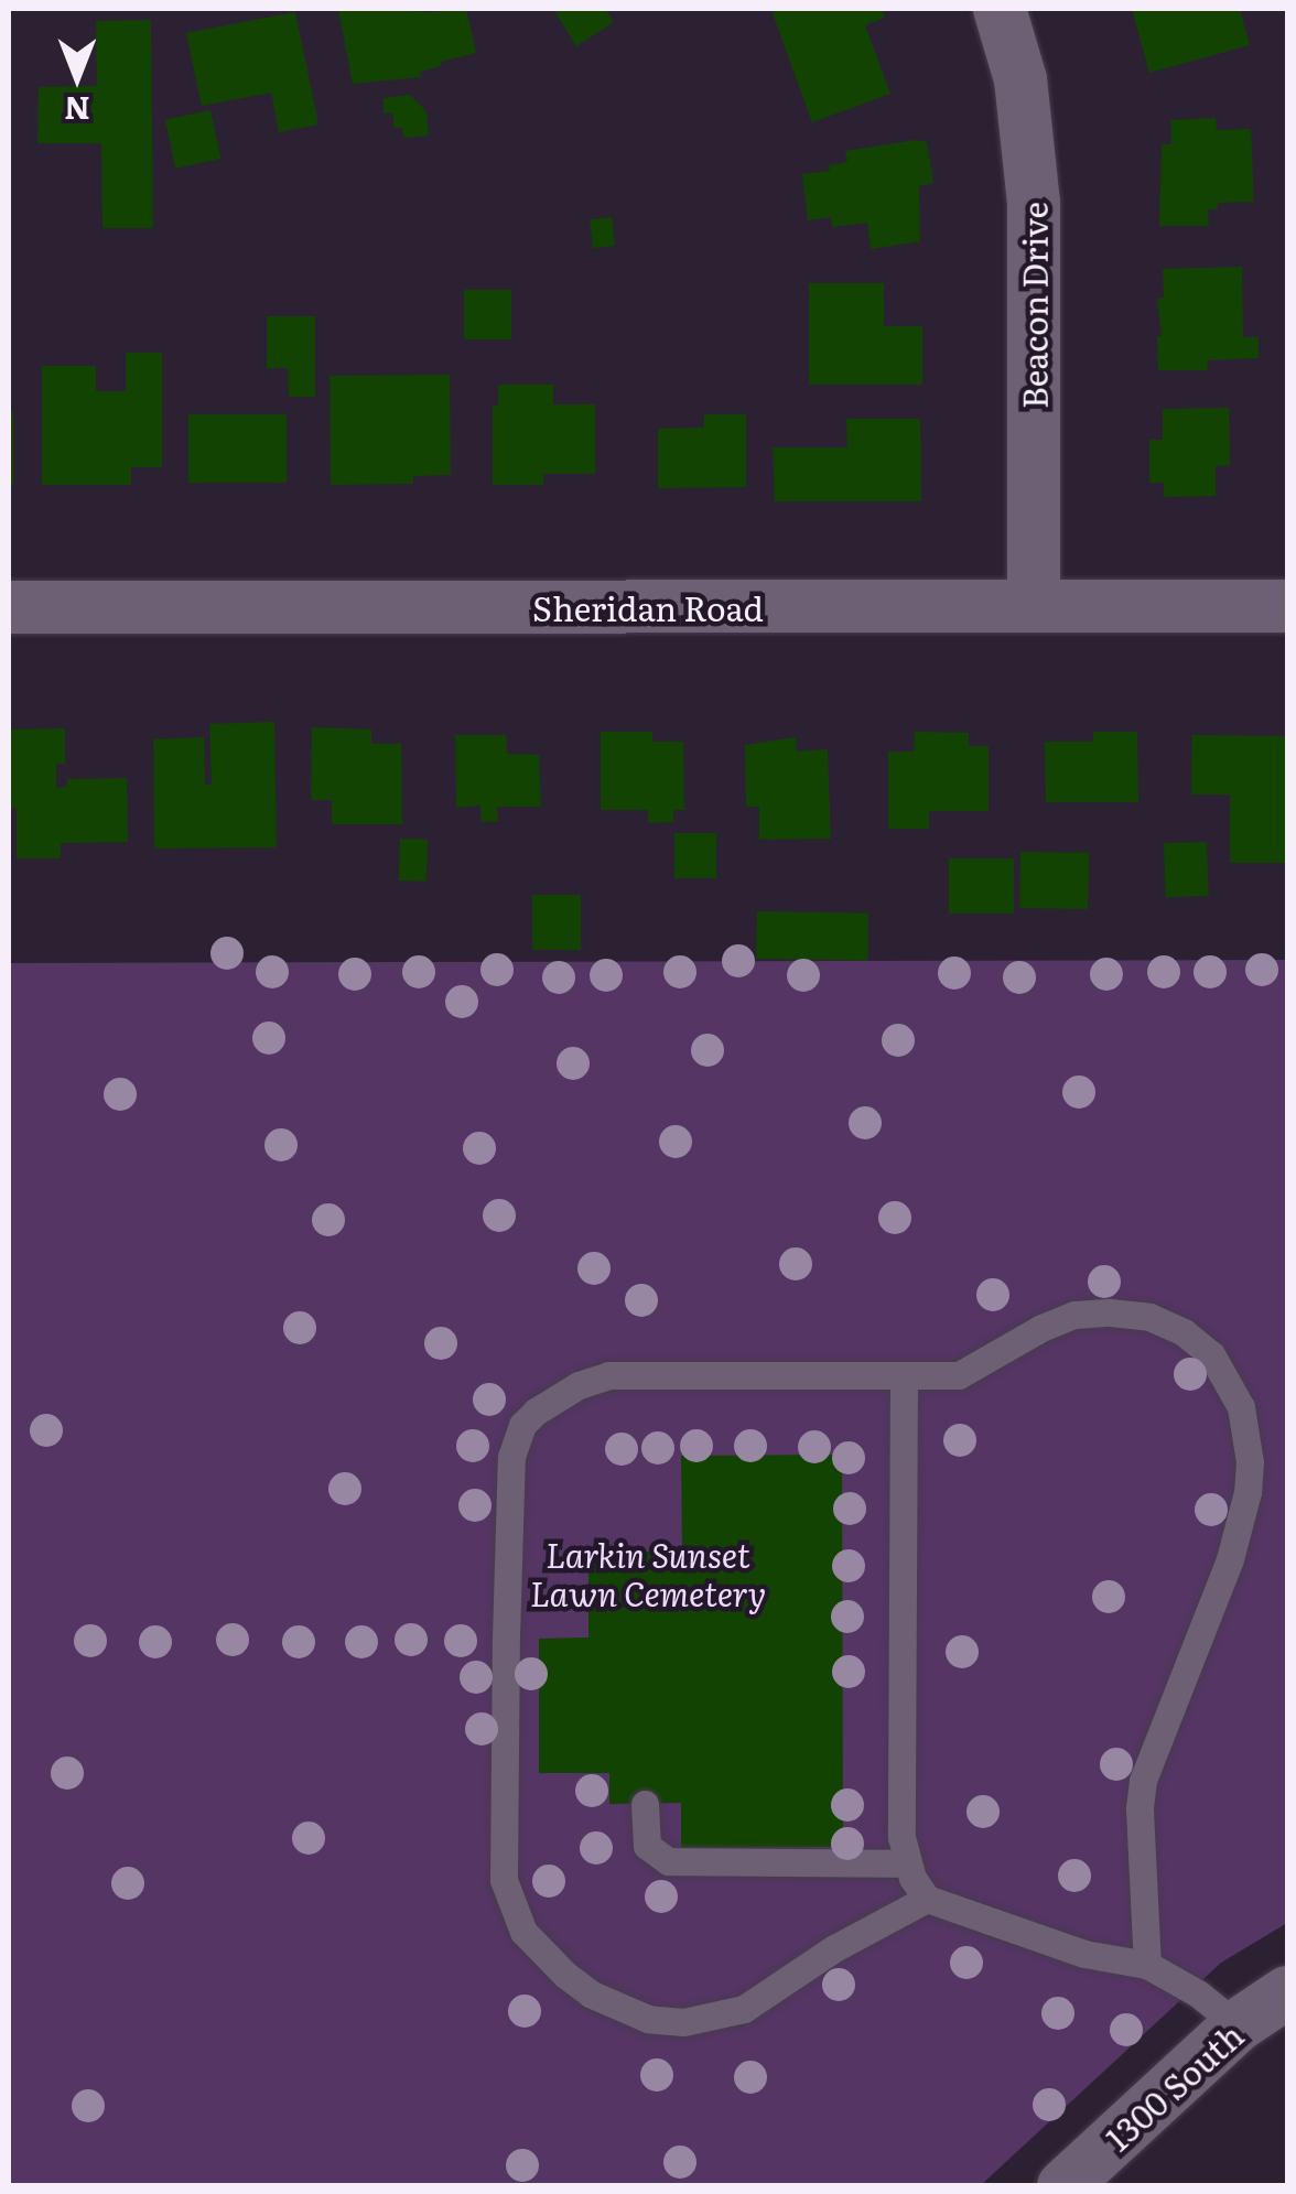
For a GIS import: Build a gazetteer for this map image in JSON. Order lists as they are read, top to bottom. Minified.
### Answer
{"streets":{"street":["Beacon Drive","Sheridan Road","1300 South"]},"crossings":[["Beacon Drive","Sheridan Road"]],"parks":["Larkin Sunset Lawn Cemetery"],"north":"bottom"}
